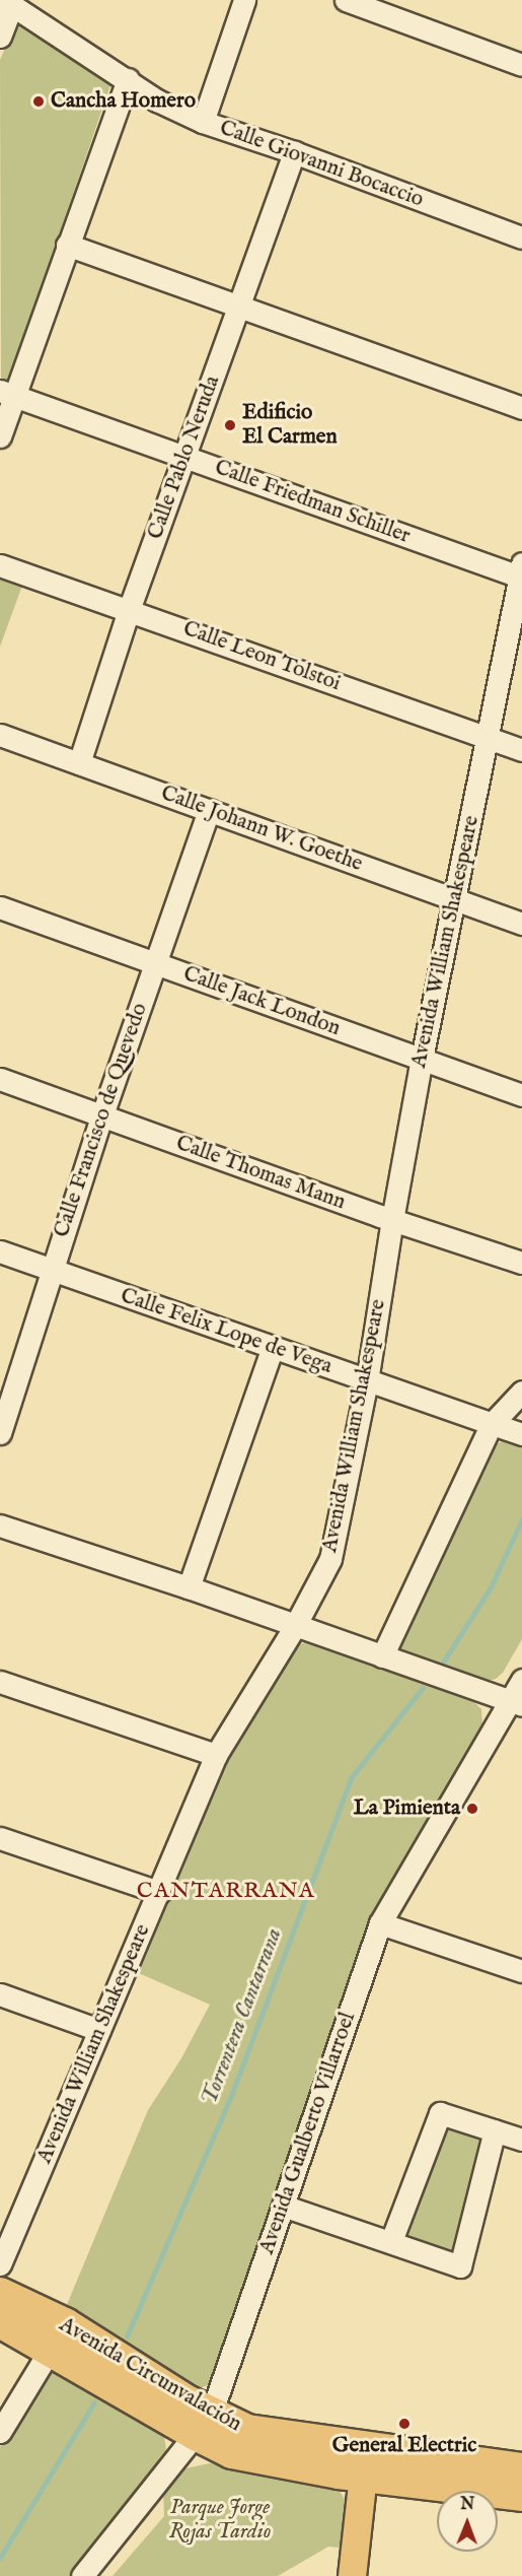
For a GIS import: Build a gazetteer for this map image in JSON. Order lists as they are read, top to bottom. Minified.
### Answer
{"streets":{"highway":["Avenida Circunvalación"],"street":["Calle Giovanni Bocaccio","Calle Pablo Neruda","Calle Friedman Schiller","Calle Leon Tolstoi","Calle Johann W. Goethe","Avenida William Shakespeare","Calle Jack London","Calle Francisco de Quevedo","Calle Thomas Mann","Calle Felix Lope de Vega","Avenida Gualberto Villarroel"]},"crossings":[["Calle Giovanni Bocaccio","Calle Pablo Neruda"],["Calle Pablo Neruda","Calle Friedman Schiller"],["Calle Pablo Neruda","Calle Leon Tolstoi"],["Calle Pablo Neruda","Calle Johann W. Goethe"],["Calle Friedman Schiller","Avenida William Shakespeare"],["Calle Leon Tolstoi","Avenida William Shakespeare"],["Calle Johann W. Goethe","Avenida William Shakespeare"],["Calle Johann W. Goethe","Calle Francisco de Quevedo"],["Avenida William Shakespeare","Calle Jack London"],["Avenida William Shakespeare","Calle Thomas Mann"],["Avenida William Shakespeare","Calle Felix Lope de Vega"],["Calle Jack London","Calle Francisco de Quevedo"],["Calle Francisco de Quevedo","Calle Thomas Mann"],["Calle Francisco de Quevedo","Calle Felix Lope de Vega"],["Avenida Gualberto Villarroel","Avenida Circunvalación"]],"districts":["CANTARRANA"],"water":["Torrentera Cantarrana"],"parks":["Parque Jorge Rojas Tardio"],"places":["Cancha Homero","Edificio El Carmen","La Pimienta","General Electric"],"north":"top"}
